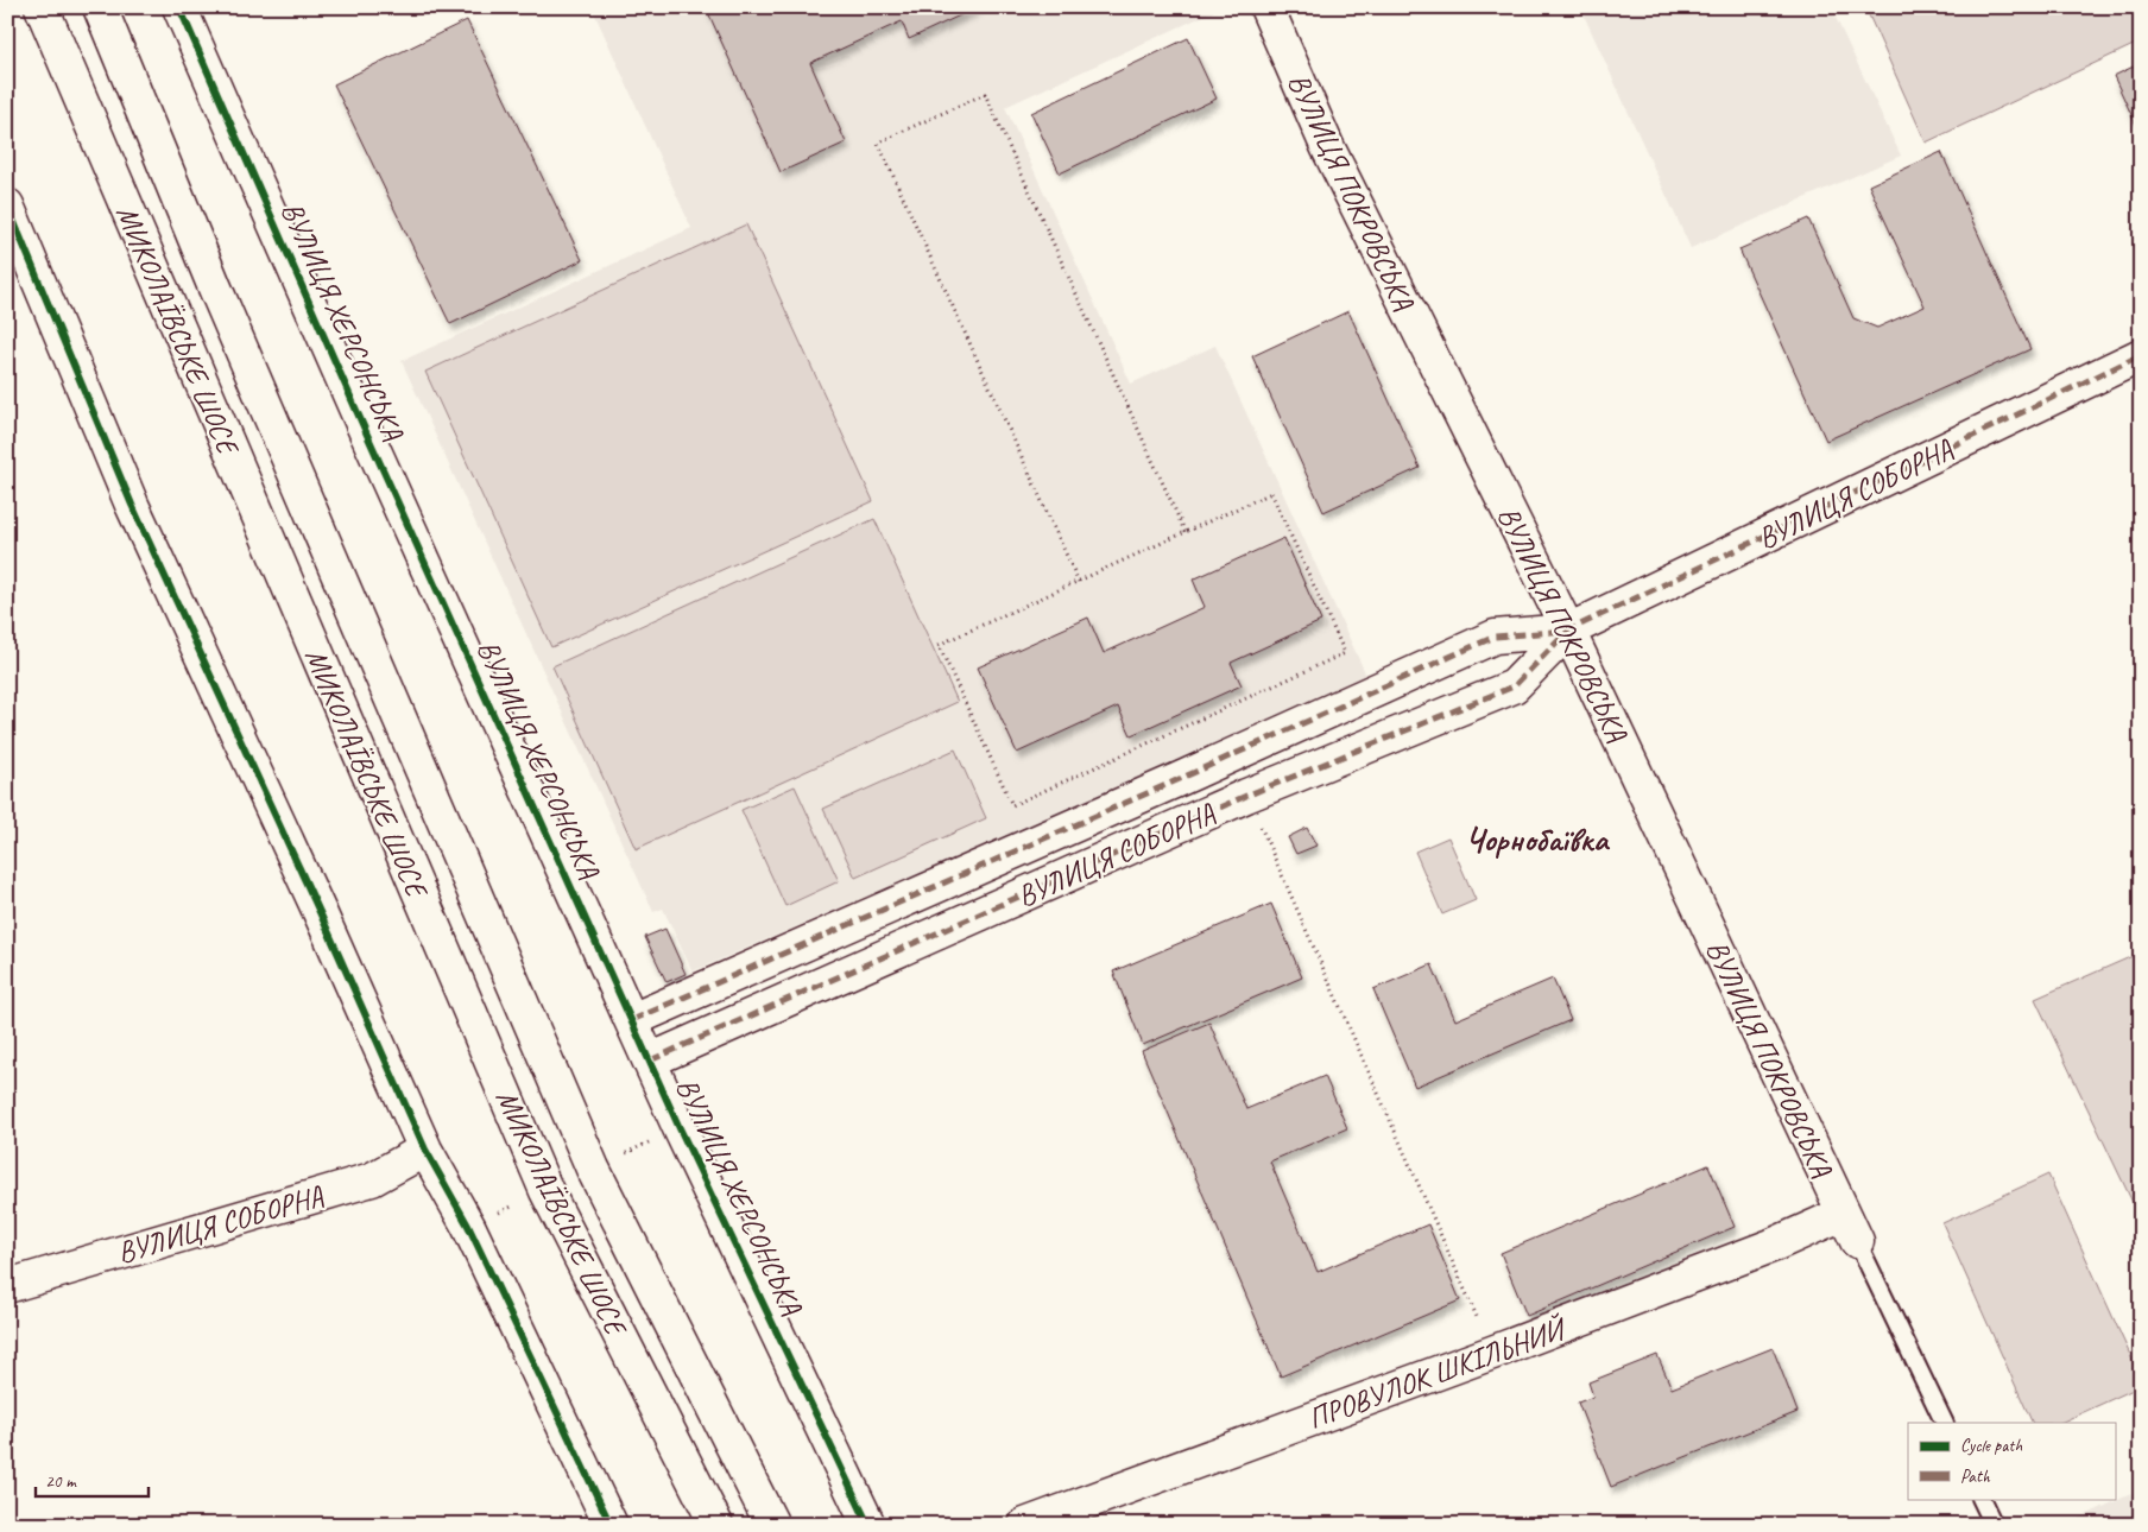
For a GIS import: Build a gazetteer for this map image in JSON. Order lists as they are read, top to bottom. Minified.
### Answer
{"streets":{"street":["ВУЛИЦЯ ПОКРОВСЬКА","ВУЛИЦЯ ХЕРСОНСЬКА","МИКОЛАЇВСЬКЕ ШОСЕ","ВУЛИЦЯ СОБОРНА","ПРОВУЛОК ШКІЛЬНИЙ"]},"crossings":[["ВУЛИЦЯ ПОКРОВСЬКА","ВУЛИЦЯ СОБОРНА"],["ВУЛИЦЯ ПОКРОВСЬКА","ПРОВУЛОК ШКІЛЬНИЙ"],["ВУЛИЦЯ ХЕРСОНСЬКА","ВУЛИЦЯ СОБОРНА"]],"districts":["Чорнобаївка"],"legend":["Cycle path","Path"],"scale_bar":"20 m"}
